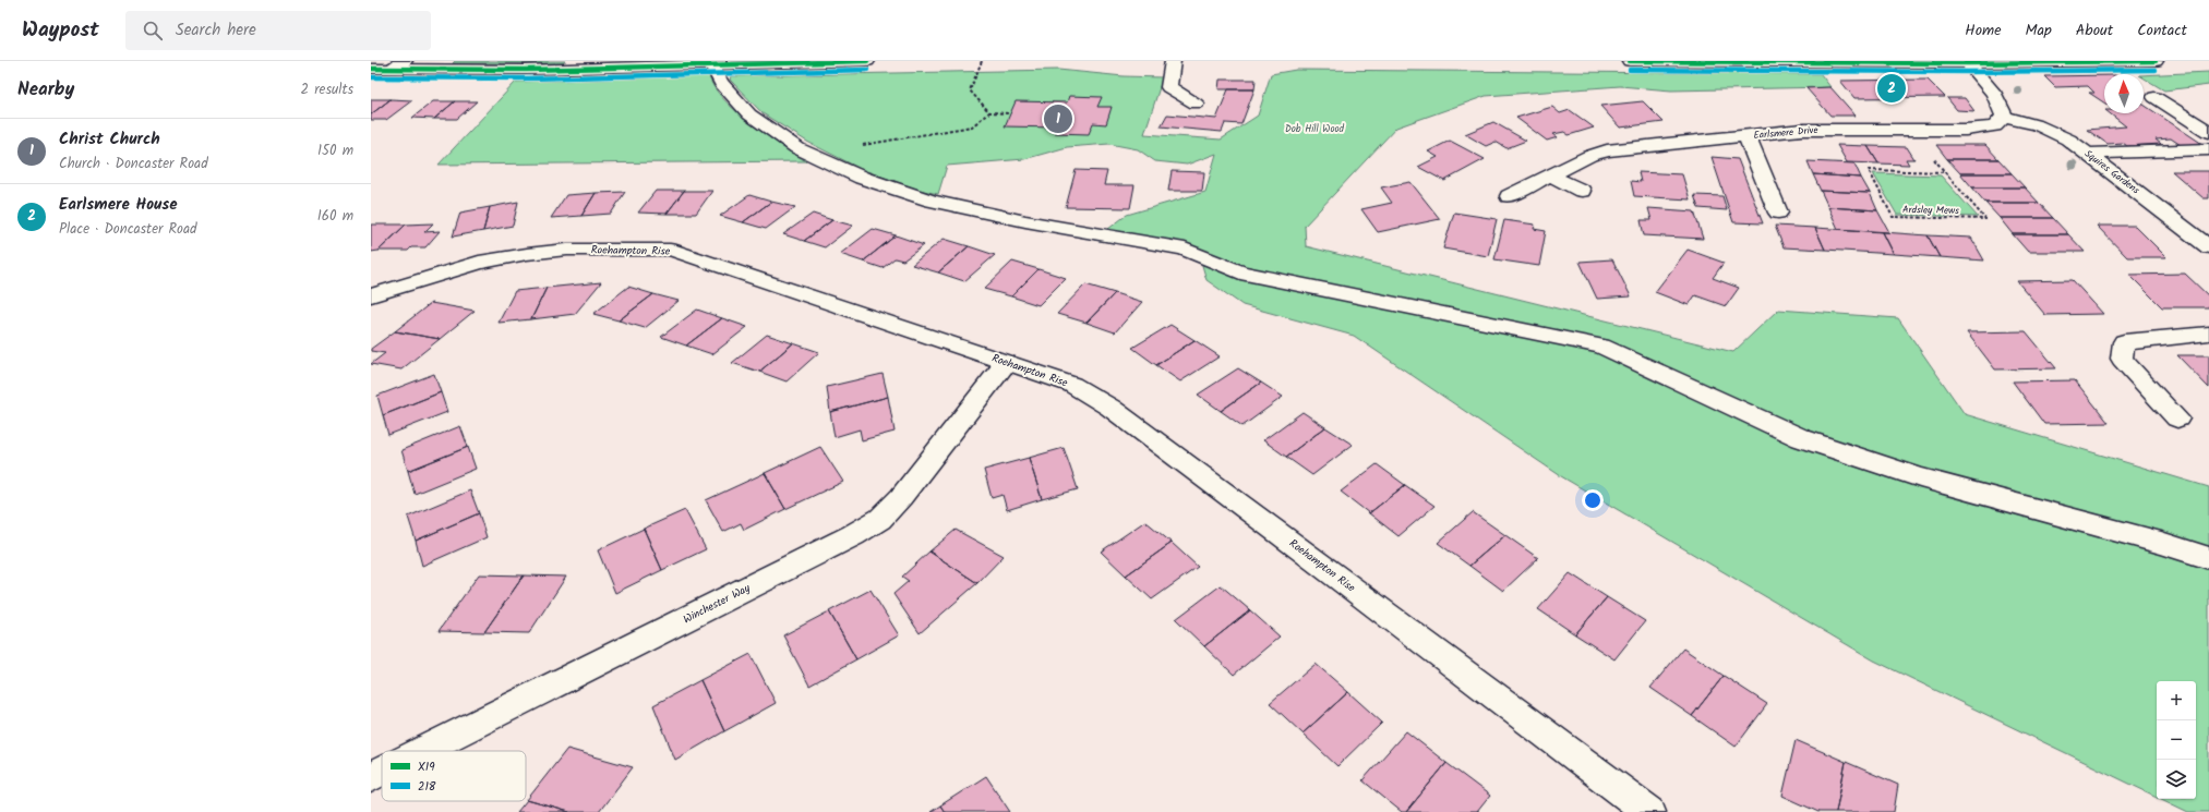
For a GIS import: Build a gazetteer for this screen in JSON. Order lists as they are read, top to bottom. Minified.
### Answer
{"streets":{"main road":["Earlsmere Drive","Squires Gardens","Roehampton Rise","Winchester Way"],"path":["Ardsley Mews"]},"crossings":[["Earlsmere Drive","Squires Gardens"],["Earlsmere Drive","Ardsley Mews"],["Roehampton Rise","Winchester Way"]],"parks":["Dob Hill Wood"],"lines":["transit line X19","transit line 218"],"legend":["X19","218"],"north":"top","page":{"header":"Waypost","search":"Search here","nav":["Home","Map","About","Contact"],"heading":["Nearby","2 results"],"pins":["2","1"],"list":[{"mark":"1","name":"Christ Church","note":"Church · Doncaster Road","value":"150 m"},{"mark":"2","name":"Earlsmere House","note":"Place · Doncaster Road","value":"160 m"}],"map_buttons":["+","−"]}}
